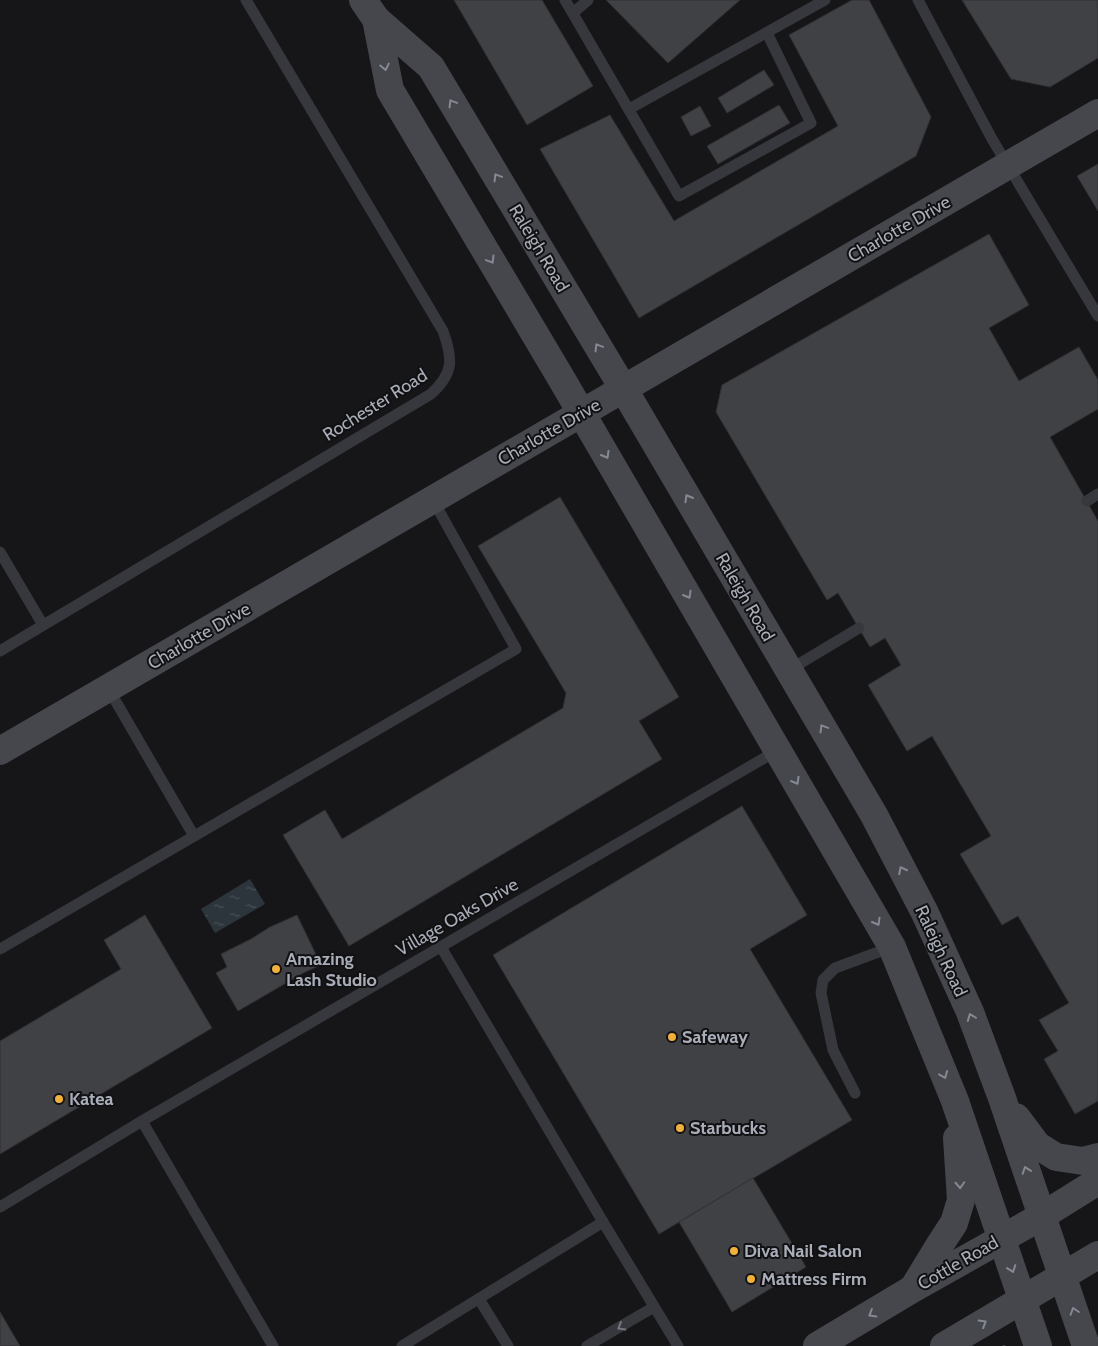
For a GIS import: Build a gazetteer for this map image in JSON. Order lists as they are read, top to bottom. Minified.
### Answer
{"streets":{"street":["Charlotte Drive","Raleigh Road","Cottle Road"],"lane":["Rochester Road","Village Oaks Drive"]},"crossings":[["Charlotte Drive","Raleigh Road"],["Raleigh Road","Village Oaks Drive"],["Raleigh Road","Cottle Road"]],"places":["Amazing Lash Studio","Safeway","Katea","Starbucks","Diva Nail Salon","Mattress Firm"]}
